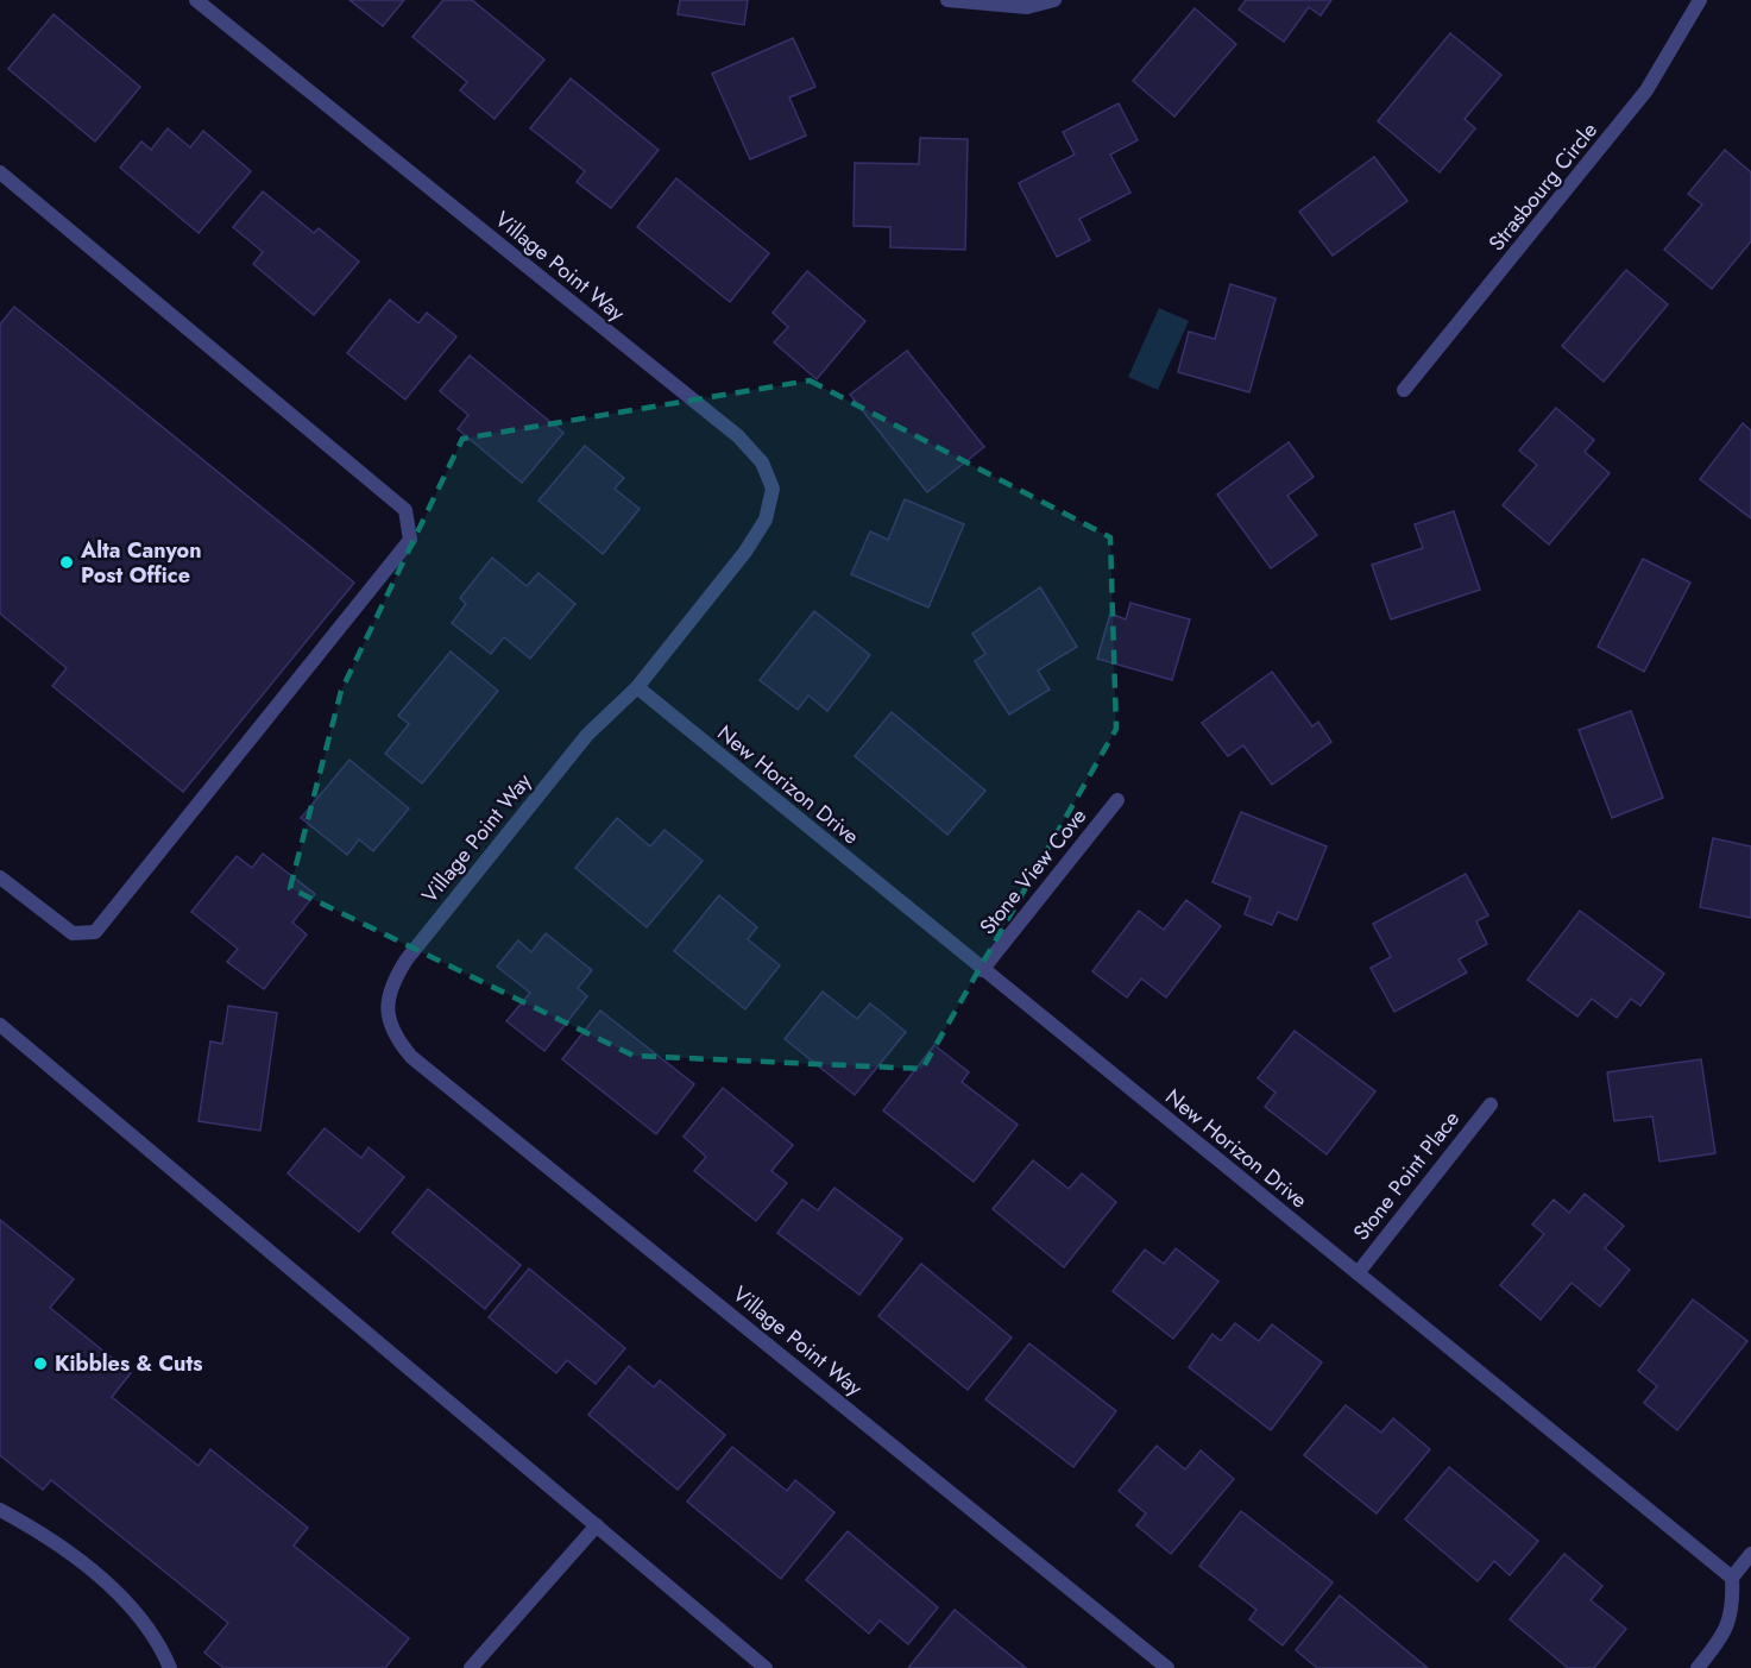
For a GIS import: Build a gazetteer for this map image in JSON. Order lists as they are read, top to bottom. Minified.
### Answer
{"streets":{"street":["Strasbourg Circle","Village Point Way","New Horizon Drive","Stone View Cove","Stone Point Place"]},"crossings":[["Village Point Way","New Horizon Drive"],["New Horizon Drive","Stone View Cove"],["New Horizon Drive","Stone Point Place"]],"places":["Alta Canyon Post Office","Kibbles & Cuts"]}
